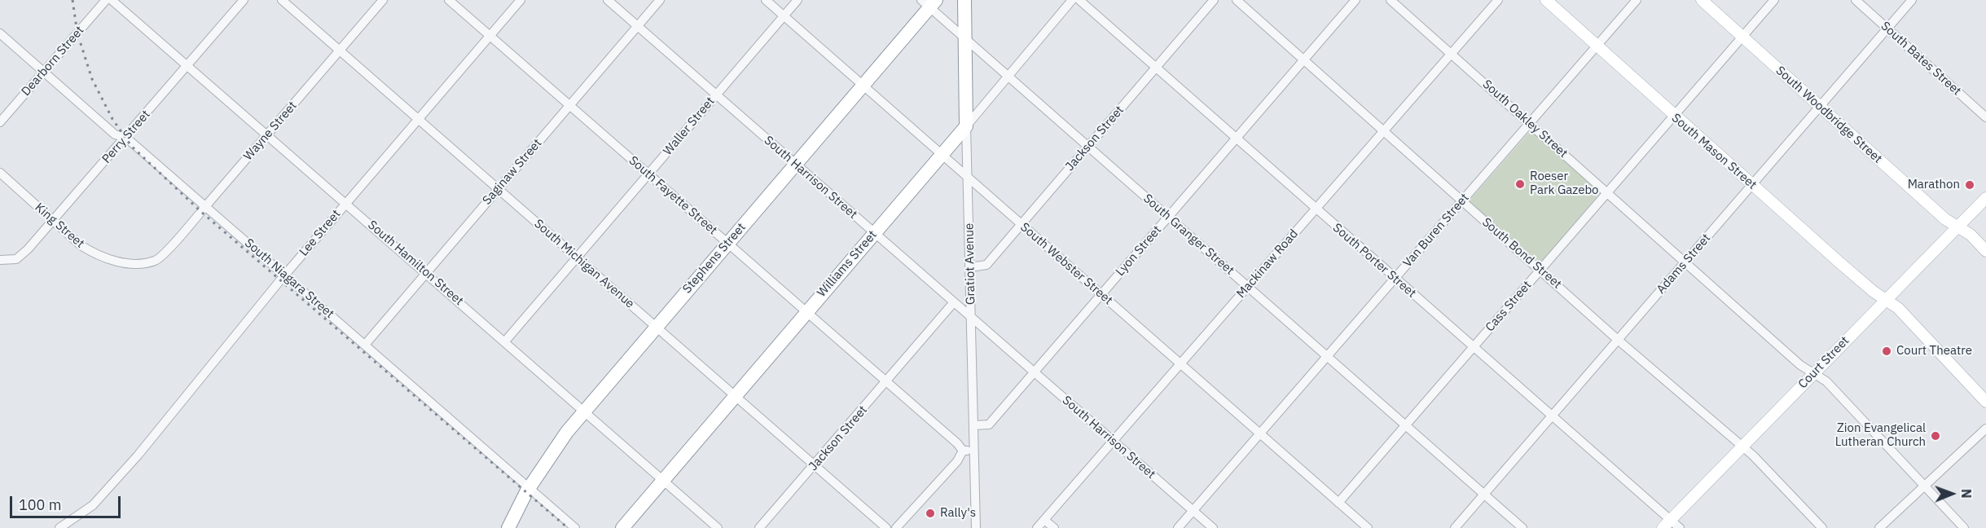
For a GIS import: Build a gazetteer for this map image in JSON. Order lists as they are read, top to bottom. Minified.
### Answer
{"streets":{"highway":["Stephens Street","Williams Street","Gratiot Avenue"],"main road":["South Woodbridge Street","South Mason Street","Court Street"],"street":["South Bates Street","Dearborn Street","South Oakley Street","Waller Street","Wayne Street","Perry Street","Jackson Street","Saginaw Street","South Harrison Street","South Fayette Street","King Street","Van Buren Street","Lee Street","South Granger Street","Lyon Street","South Bond Street","South Porter Street","South Hamilton Street","South Michigan Avenue","South Webster Street","Mackinaw Road","Adams Street","South Niagara Street","Cass Street"]},"crossings":[["South Bates Street","Adams Street"],["Dearborn Street","South Niagara Street"],["South Woodbridge Street","Adams Street"],["South Woodbridge Street","Cass Street"],["South Woodbridge Street","Court Street"],["South Oakley Street","Van Buren Street"],["South Oakley Street","Mackinaw Road"],["South Oakley Street","Adams Street"],["South Oakley Street","Cass Street"],["South Oakley Street","Court Street"],["Waller Street","South Harrison Street"],["Waller Street","South Fayette Street"],["Waller Street","South Hamilton Street"],["Waller Street","South Michigan Avenue"],["Waller Street","South Webster Street"],["Wayne Street","King Street"],["Wayne Street","South Hamilton Street"],["Wayne Street","South Michigan Avenue"],["Wayne Street","South Niagara Street"],["Perry Street","King Street"],["Perry Street","South Hamilton Street"],["Perry Street","South Niagara Street"],["Jackson Street","South Harrison Street"],["Jackson Street","South Fayette Street"],["Jackson Street","South Granger Street"],["Jackson Street","South Porter Street"],["Jackson Street","South Michigan Avenue"],["Jackson Street","Gratiot Avenue"],["Jackson Street","South Webster Street"],["South Mason Street","Van Buren Street"],["South Mason Street","Adams Street"],["South Mason Street","Cass Street"],["South Mason Street","Court Street"],["Saginaw Street","South Harrison Street"],["Saginaw Street","South Fayette Street"],["Saginaw Street","South Hamilton Street"],["Saginaw Street","South Michigan Avenue"],["Saginaw Street","South Niagara Street"],["South Harrison Street","Van Buren Street"],["South Harrison Street","Lyon Street"],["South Harrison Street","Stephens Street"],["South Harrison Street","Williams Street"],["South Harrison Street","Gratiot Avenue"],["South Harrison Street","Mackinaw Road"],["South Fayette Street","Lee Street"],["South Fayette Street","Stephens Street"],["South Fayette Street","Williams Street"],["Van Buren Street","South Granger Street"],["Van Buren Street","South Bond Street"],["Van Buren Street","South Porter Street"],["Van Buren Street","South Webster Street"],["Lee Street","South Hamilton Street"],["Lee Street","South Michigan Avenue"],["Lee Street","South Niagara Street"],["South Granger Street","Lyon Street"],["South Granger Street","Stephens Street"],["South Granger Street","Williams Street"],["South Granger Street","Gratiot Avenue"],["South Granger Street","Mackinaw Road"],["South Granger Street","Adams Street"],["South Granger Street","Cass Street"],["Lyon Street","South Bond Street"],["Lyon Street","South Porter Street"],["Lyon Street","Gratiot Avenue"],["Lyon Street","South Webster Street"],["South Bond Street","Mackinaw Road"],["South Bond Street","Adams Street"],["South Bond Street","Cass Street"],["South Bond Street","Court Street"],["Stephens Street","South Hamilton Street"],["Stephens Street","South Michigan Avenue"],["Stephens Street","South Webster Street"],["Stephens Street","South Niagara Street"],["South Porter Street","Mackinaw Road"],["South Porter Street","Adams Street"],["South Porter Street","Cass Street"],["South Porter Street","Court Street"],["South Hamilton Street","Williams Street"],["South Michigan Avenue","Williams Street"],["Williams Street","Gratiot Avenue"],["Williams Street","South Webster Street"],["Gratiot Avenue","South Webster Street"],["South Webster Street","Mackinaw Road"],["South Webster Street","Cass Street"]],"places":["Roeser Park Gazebo","Marathon","Court Theatre","Zion Evangelical Lutheran Church","Rally's"],"scale_bar":"100 m","north":"right"}
